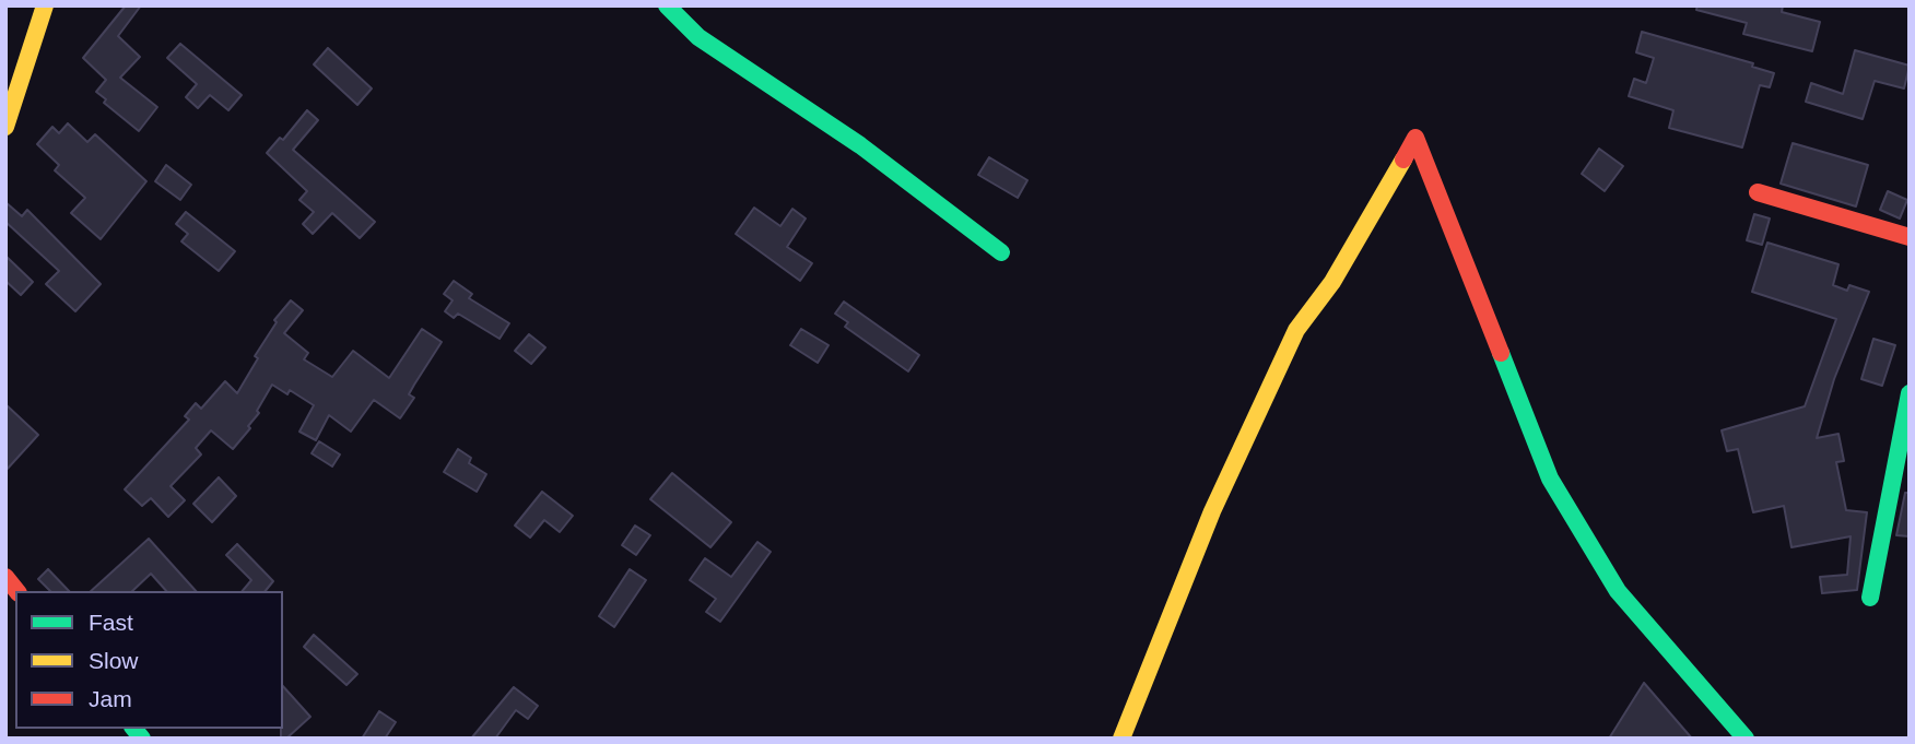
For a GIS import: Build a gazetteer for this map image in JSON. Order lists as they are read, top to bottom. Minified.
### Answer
{"legend":["Fast","Slow","Jam"]}
